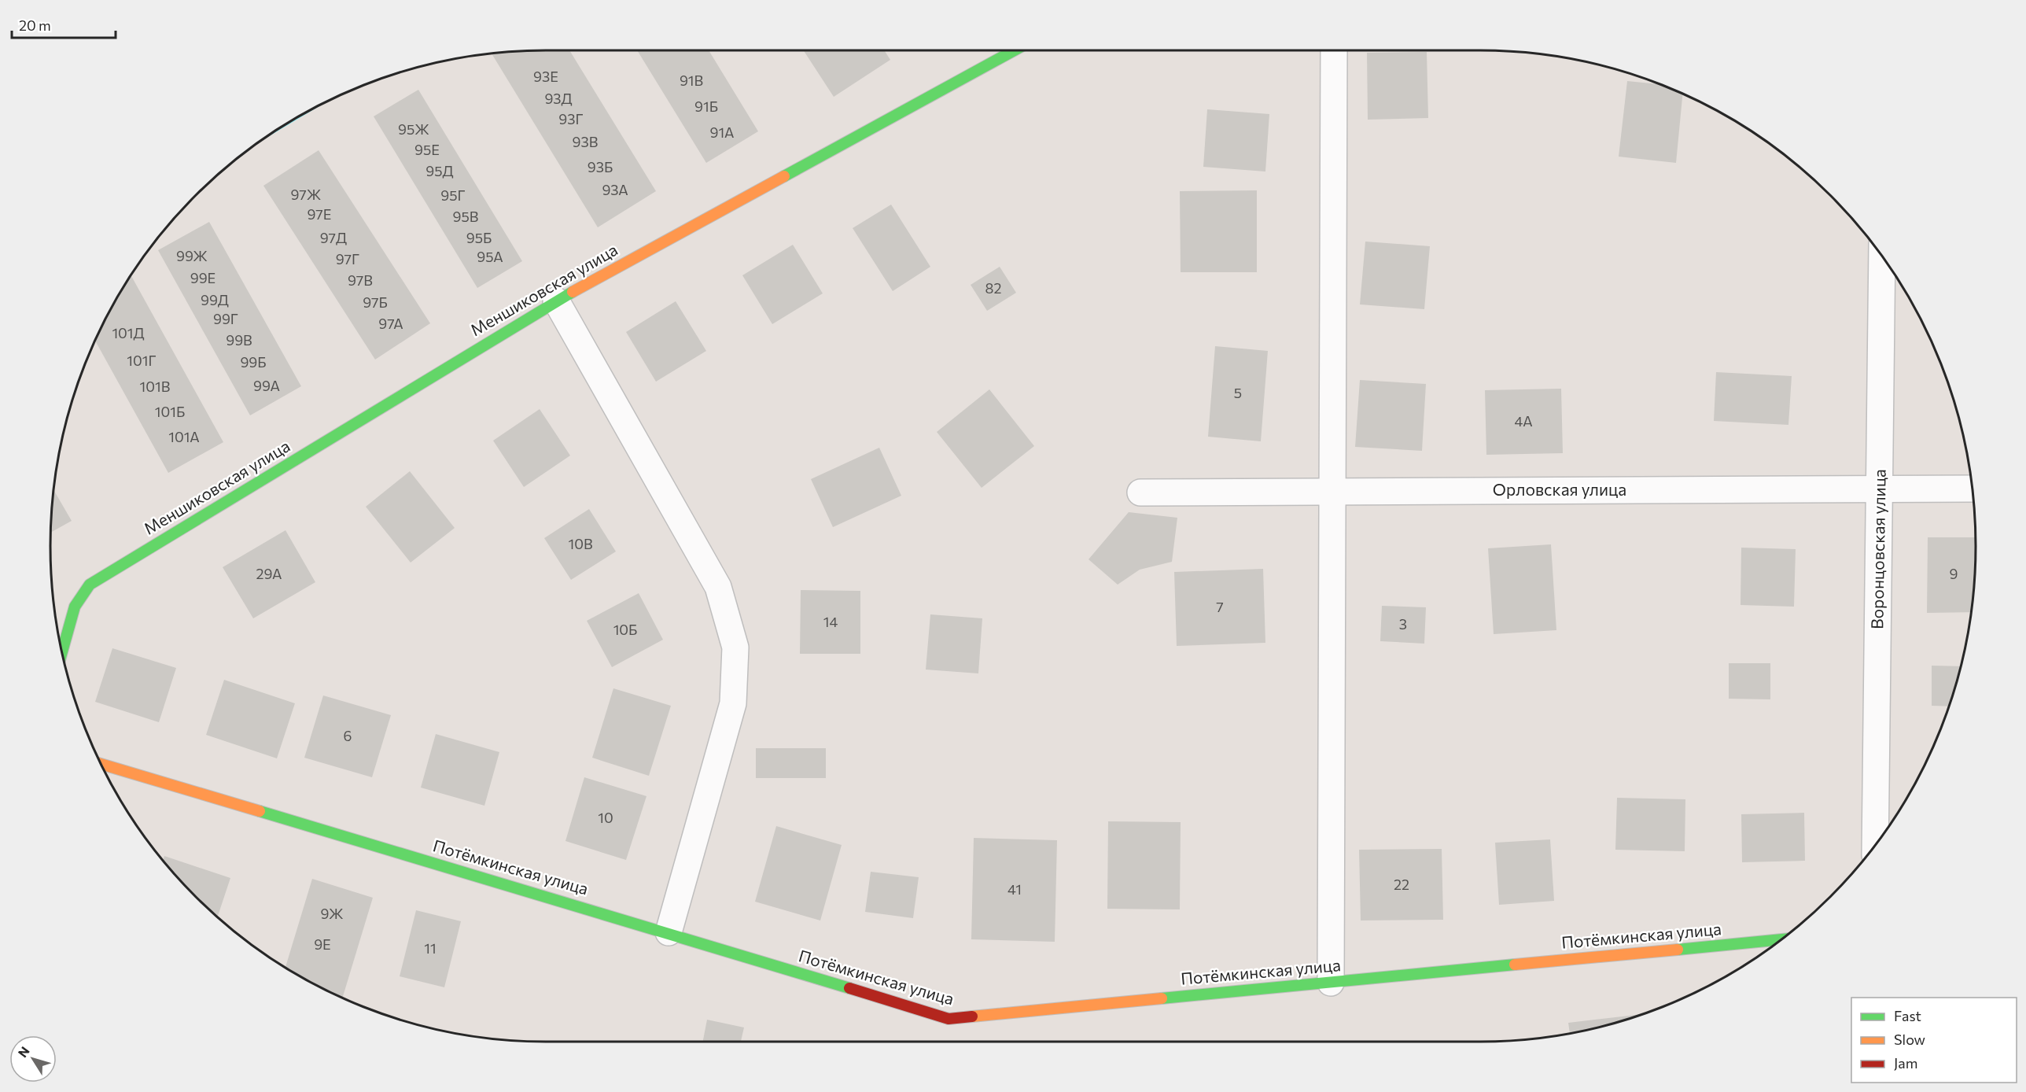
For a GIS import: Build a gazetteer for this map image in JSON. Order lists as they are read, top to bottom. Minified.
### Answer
{"streets":{"street":["Меншиковская улица","Орловская улица","Воронцовская улица","Потёмкинская улица"]},"crossings":[["Орловская улица","Воронцовская улица"]],"house_numbers":["93Е","91В","93Д","91Б","93Г","95Ж","91А","93В","95Е","93Б","95Д","93А","97Ж","95Г","97Е","95В","97Д","95Б","99Ж","95А","97Г","99Е","97В","82","99Д","97Б","99Г","97А","101Д","99В","101Г","99Б","99А","101В","5","101Б","4А","101А","10В","29А","9","7","14","3","10Б","6","10","22","41","9Ж","9Е","11"],"legend":["Fast","Slow","Jam"],"scale_bar":"20 m","north":"top left"}
